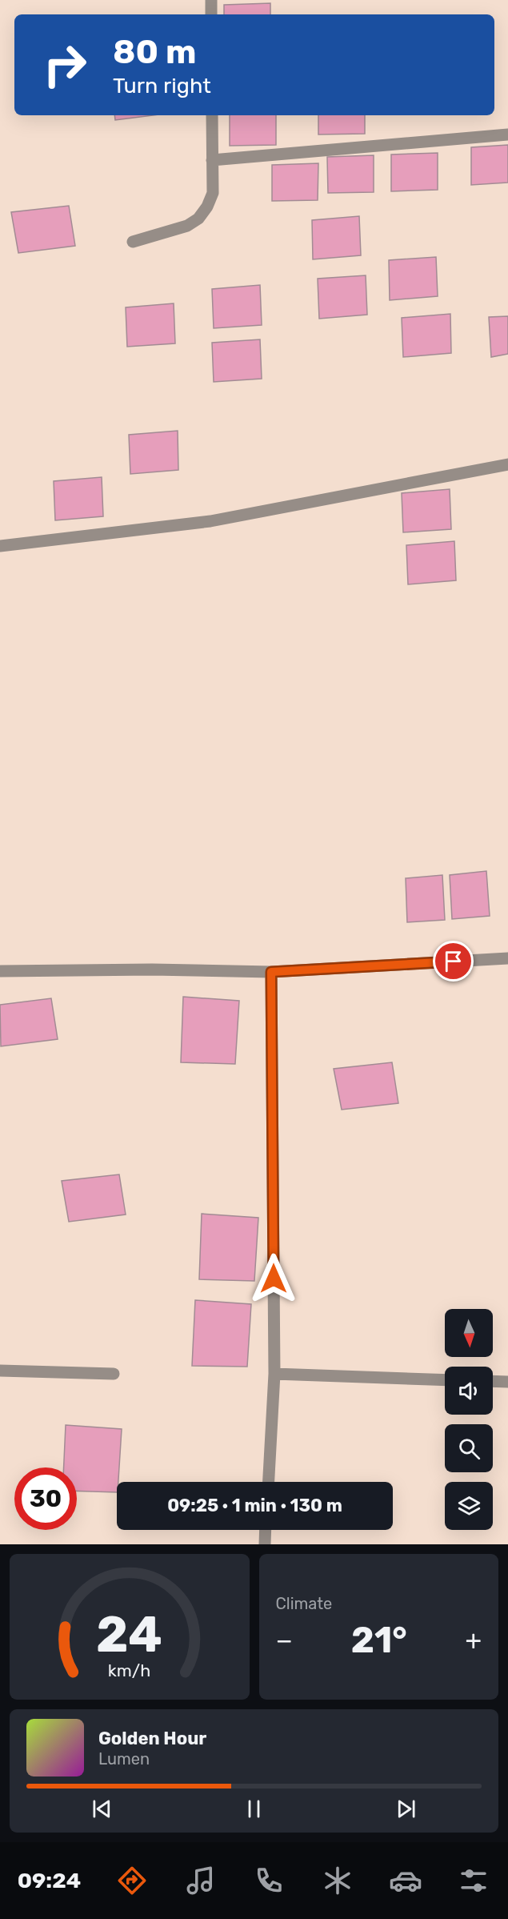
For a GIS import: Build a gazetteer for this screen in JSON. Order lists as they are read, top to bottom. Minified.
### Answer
{"north":"bottom","page":{"turn":["80 m","Turn right"],"limit":"30","trip":"09:25 · 1 min · 130 m","tile":"Climate","heat":["−","21°","+"],"song":["Golden Hour","Lumen"],"tabs":"09:24","gauge":["24","km/h"]}}
